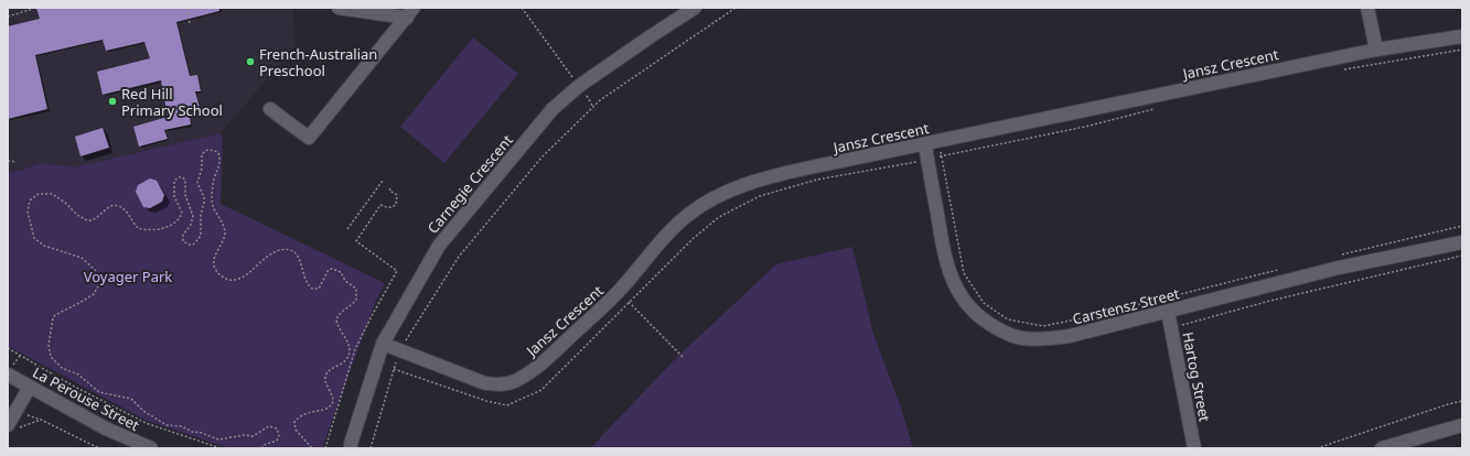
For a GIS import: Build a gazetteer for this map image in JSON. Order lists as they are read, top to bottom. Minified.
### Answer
{"streets":{"street":["Jansz Crescent","Carnegie Crescent","Carstensz Street","Hartog Street","La Perouse Street"]},"crossings":[["Jansz Crescent","Carnegie Crescent"],["Jansz Crescent","Carstensz Street"],["Carstensz Street","Hartog Street"]],"parks":["Voyager Park"],"places":["French-Australian Preschool","Red Hill Primary School"]}
